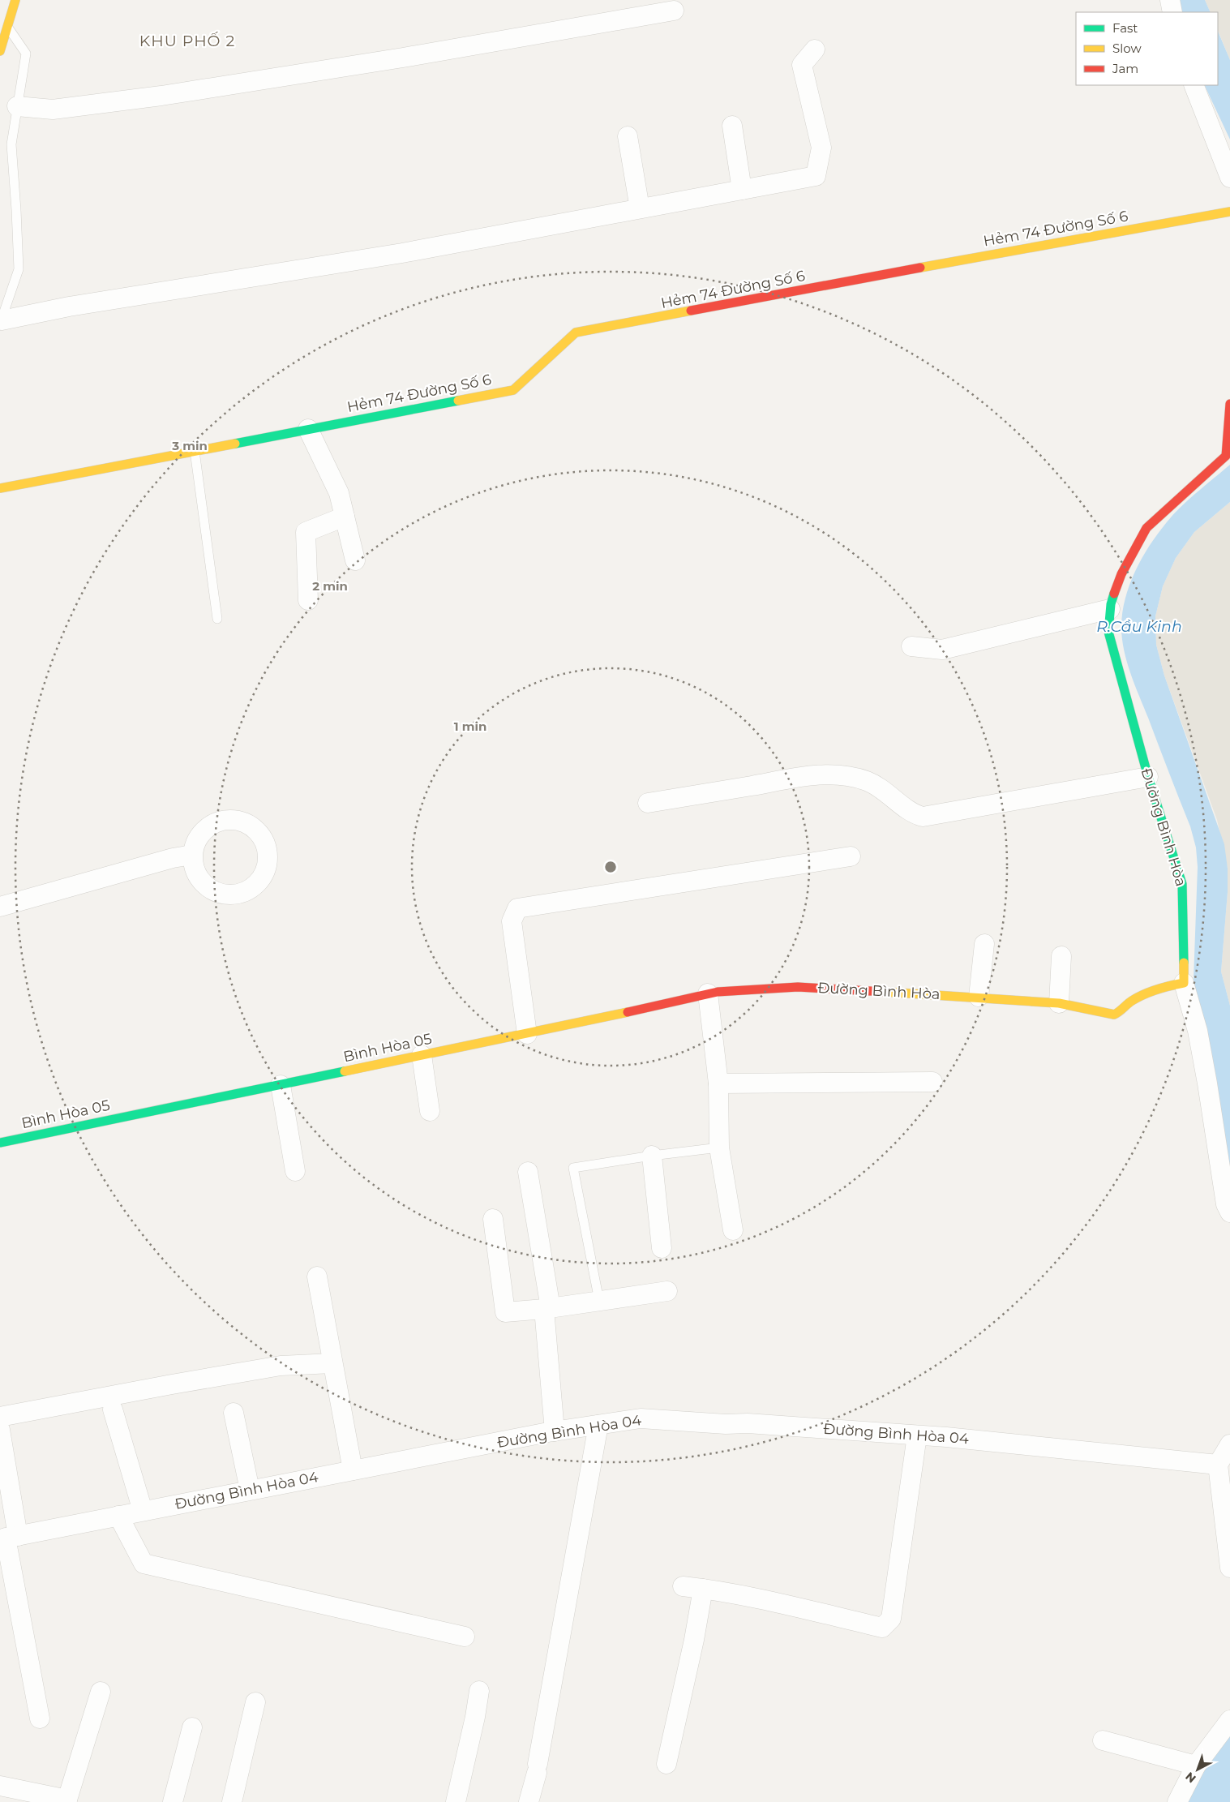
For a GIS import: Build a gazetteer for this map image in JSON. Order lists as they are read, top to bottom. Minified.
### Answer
{"streets":{"street":["Hẻm 74 Đường Số 6","Đường Bình Hòa","Bình Hòa 05","Đường Bình Hòa 04"]},"crossings":[["Đường Bình Hòa","Bình Hòa 05"]],"districts":["KHU PHỐ 2"],"water":["R.Cầu Kinh"],"legend":["Fast","Slow","Jam"],"north":"bottom left","rings":["3 min","2 min","1 min"]}
